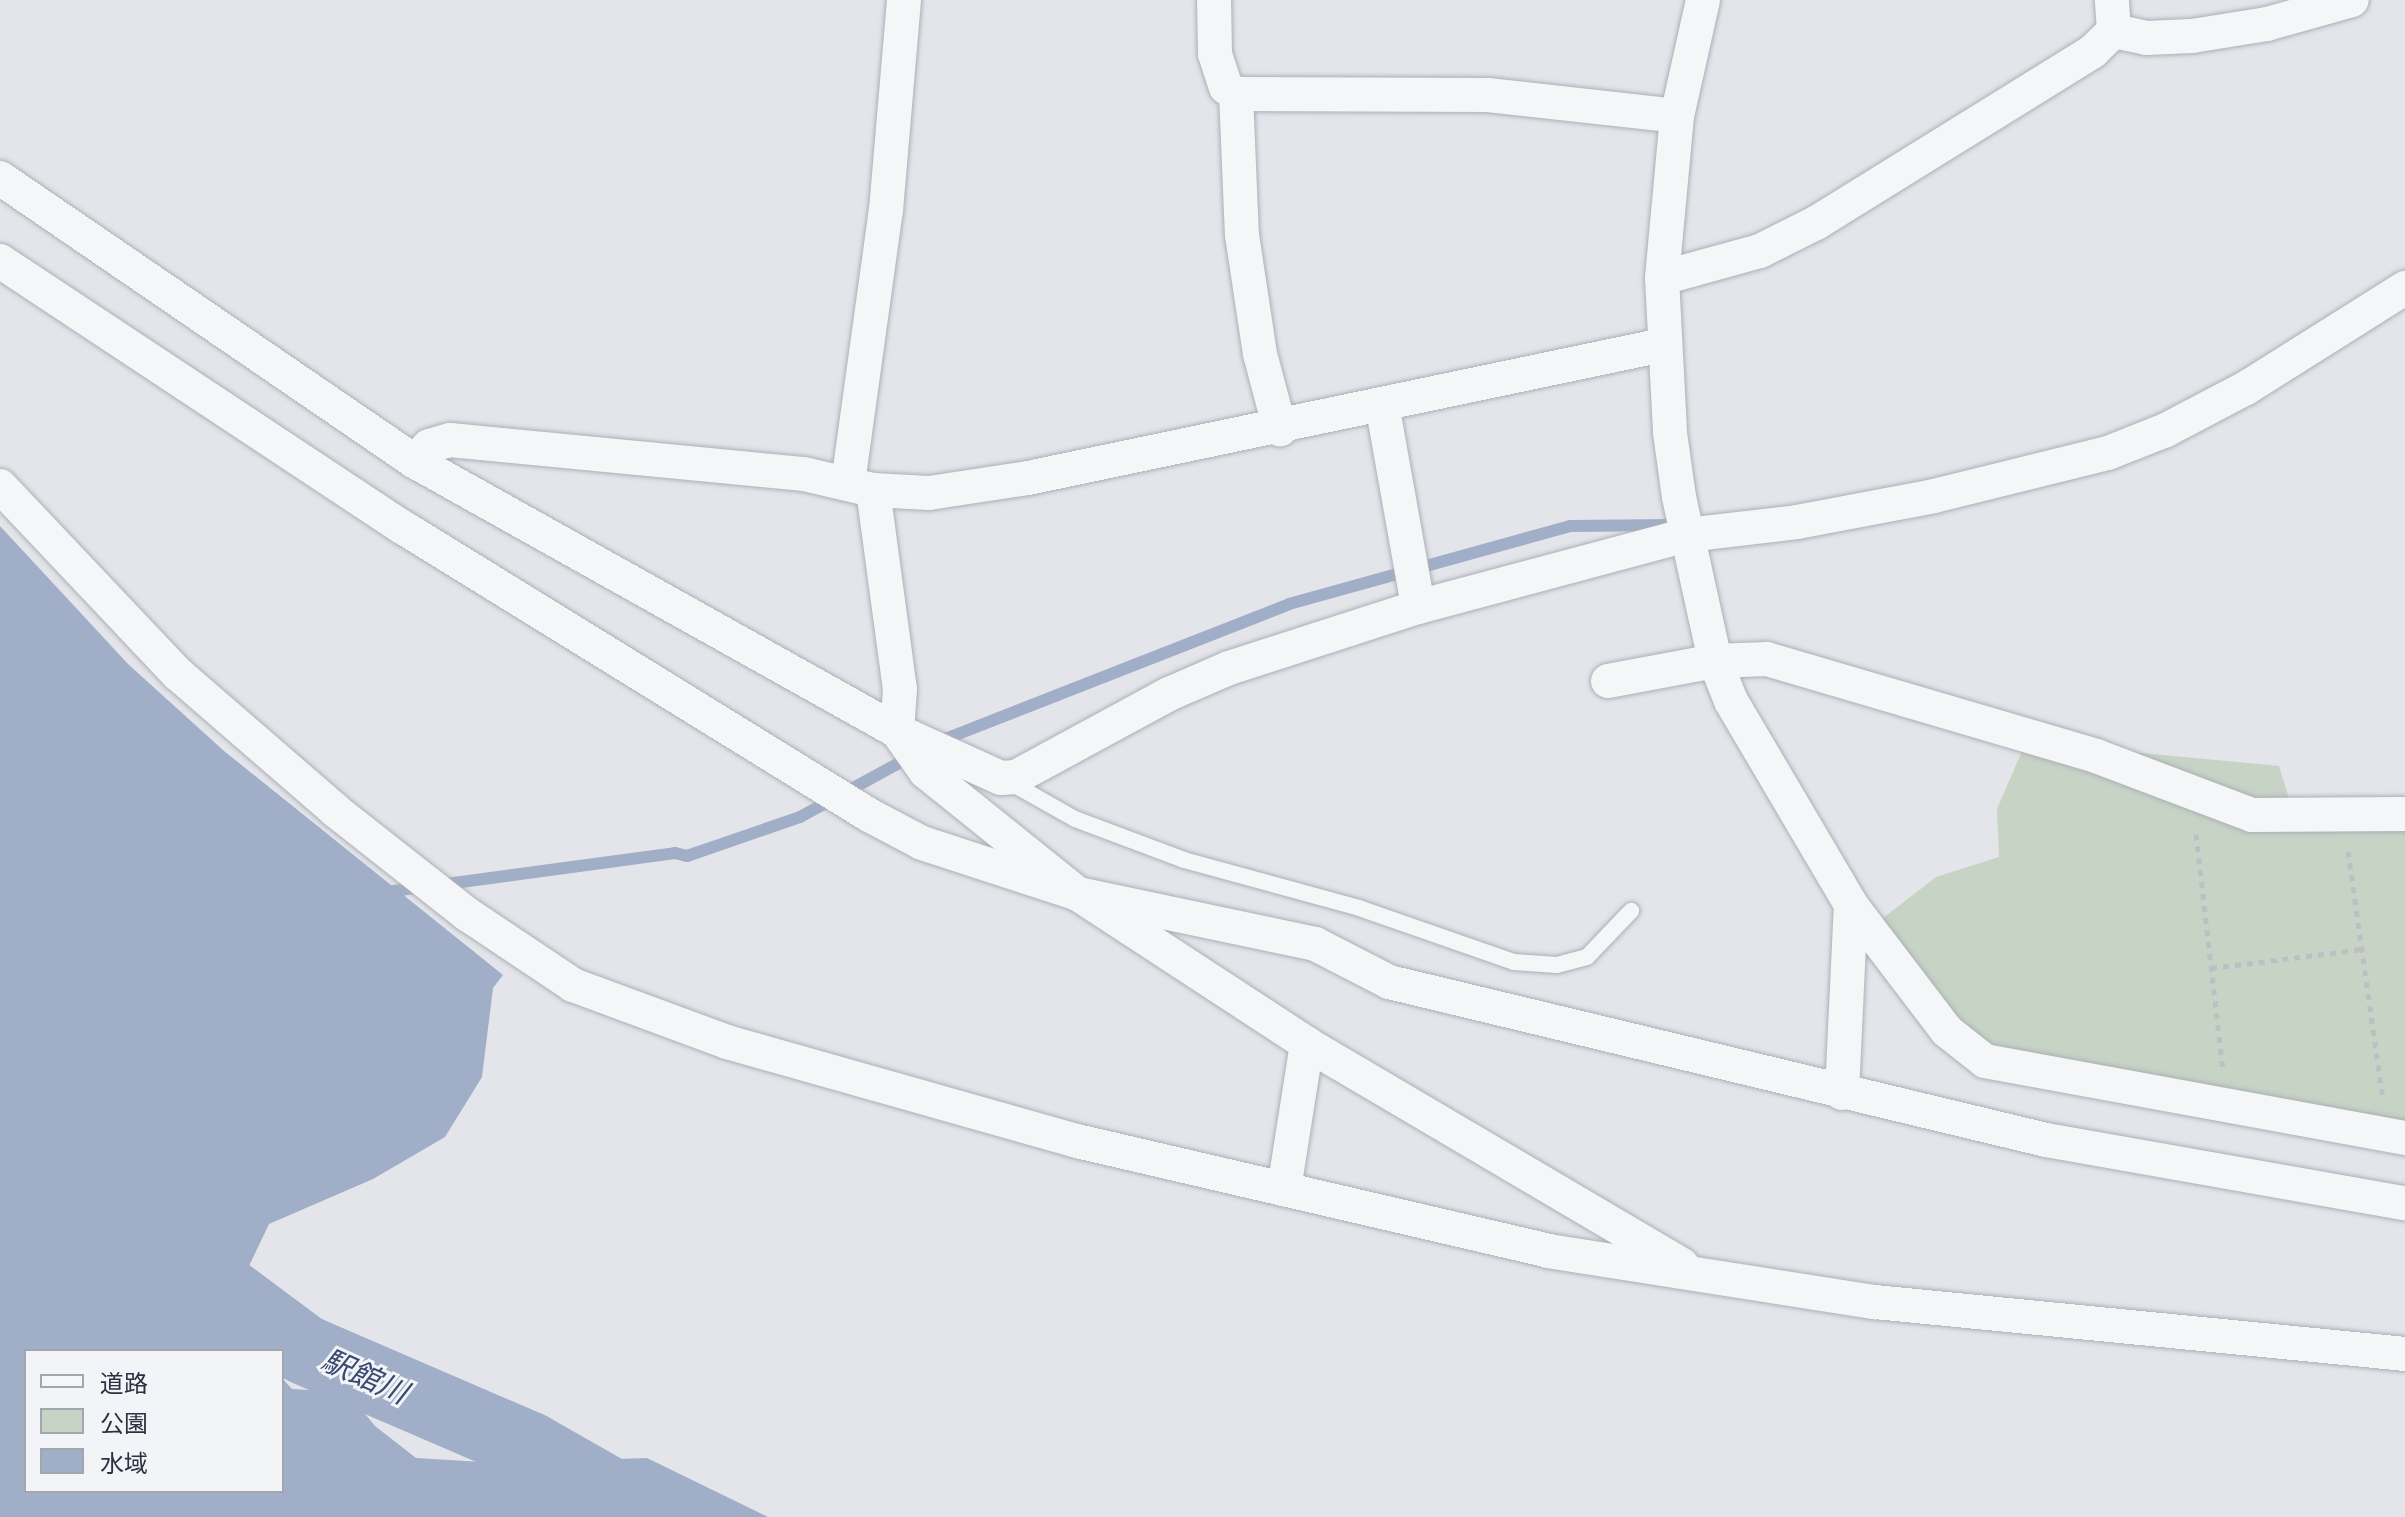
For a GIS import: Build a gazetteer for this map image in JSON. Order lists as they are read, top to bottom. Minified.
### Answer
{"water":["駅館川"],"legend":["道路","公園","水域"]}
